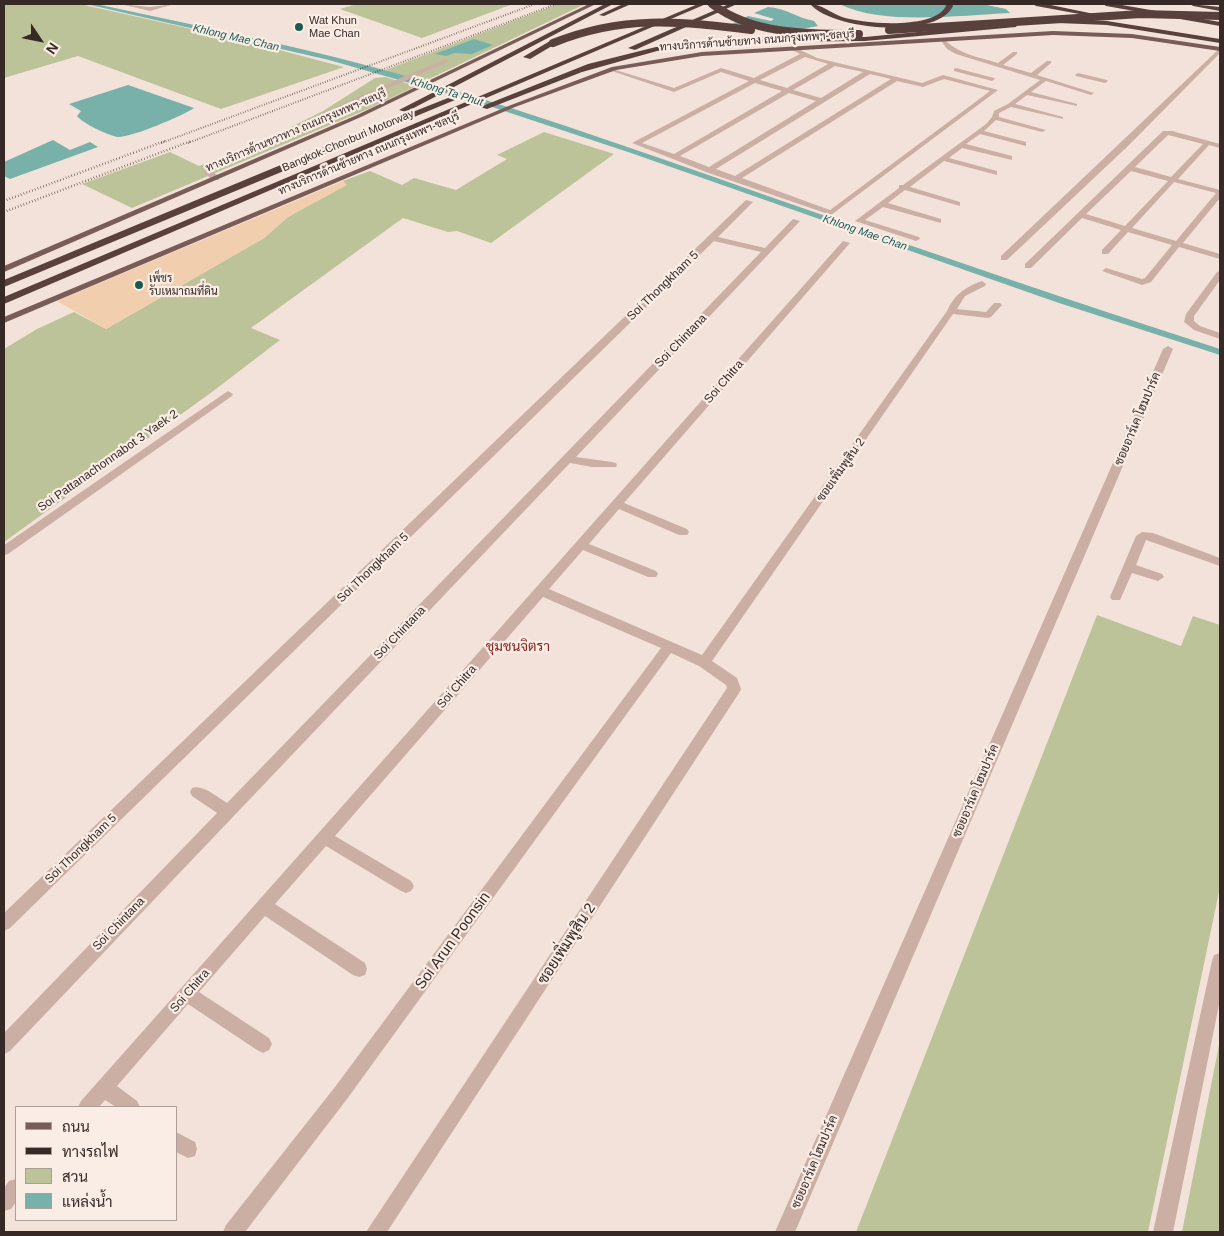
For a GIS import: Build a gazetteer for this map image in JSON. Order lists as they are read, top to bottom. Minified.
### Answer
{"streets":{"highway":["Bangkok-Chonburi Motorway"],"main road":["ทางบริการด้านซ้ายทาง ถนนกรุงเทพฯ-ชลบุรี","ทางบริการด้านขวาทาง ถนนกรุงเทพฯ-ชลบุรี"],"street":["Soi Thongkham 5","Soi Chintana","Soi Chitra","ซอยอาร์เค โฮมปาร์ค","Soi Pattanachonnabot 3 Yaek 2","ซอยเพิ่มพูสิน 2","Soi Arun Poonsin"]},"crossings":[["Soi Chitra","ซอยเพิ่มพูสิน 2"],["ซอยเพิ่มพูสิน 2","Soi Arun Poonsin"]],"districts":["ชุมชนจิตรา"],"water":["Khlong Mae Chan","Khlong Ta Phut"],"places":["Wat Khun Mae Chan","เพ็ชร รับเหมาถมที่ดิน"],"legend":["ถนน","ทางรถไฟ","สวน","แหล่งน้ำ"],"north":"bottom right"}
